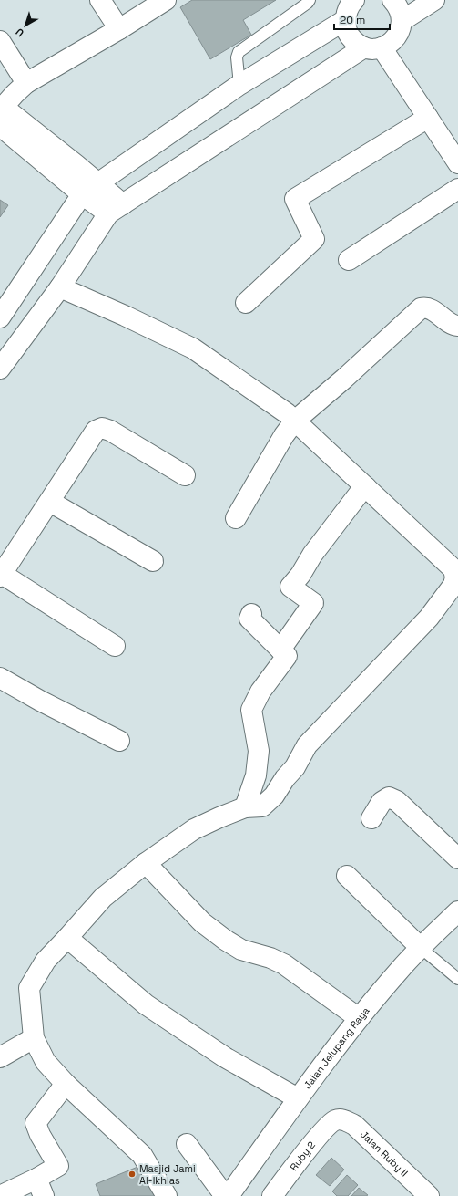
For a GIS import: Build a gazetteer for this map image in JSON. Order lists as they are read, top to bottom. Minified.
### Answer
{"streets":{"street":["Jalan Jelupang Raya","Jalan Ruby II","Ruby 2"]},"crossings":[["Jalan Ruby II","Ruby 2"]],"places":["Masjid Jami Al-Ikhlas"],"scale_bar":"20 m","north":"bottom left"}
